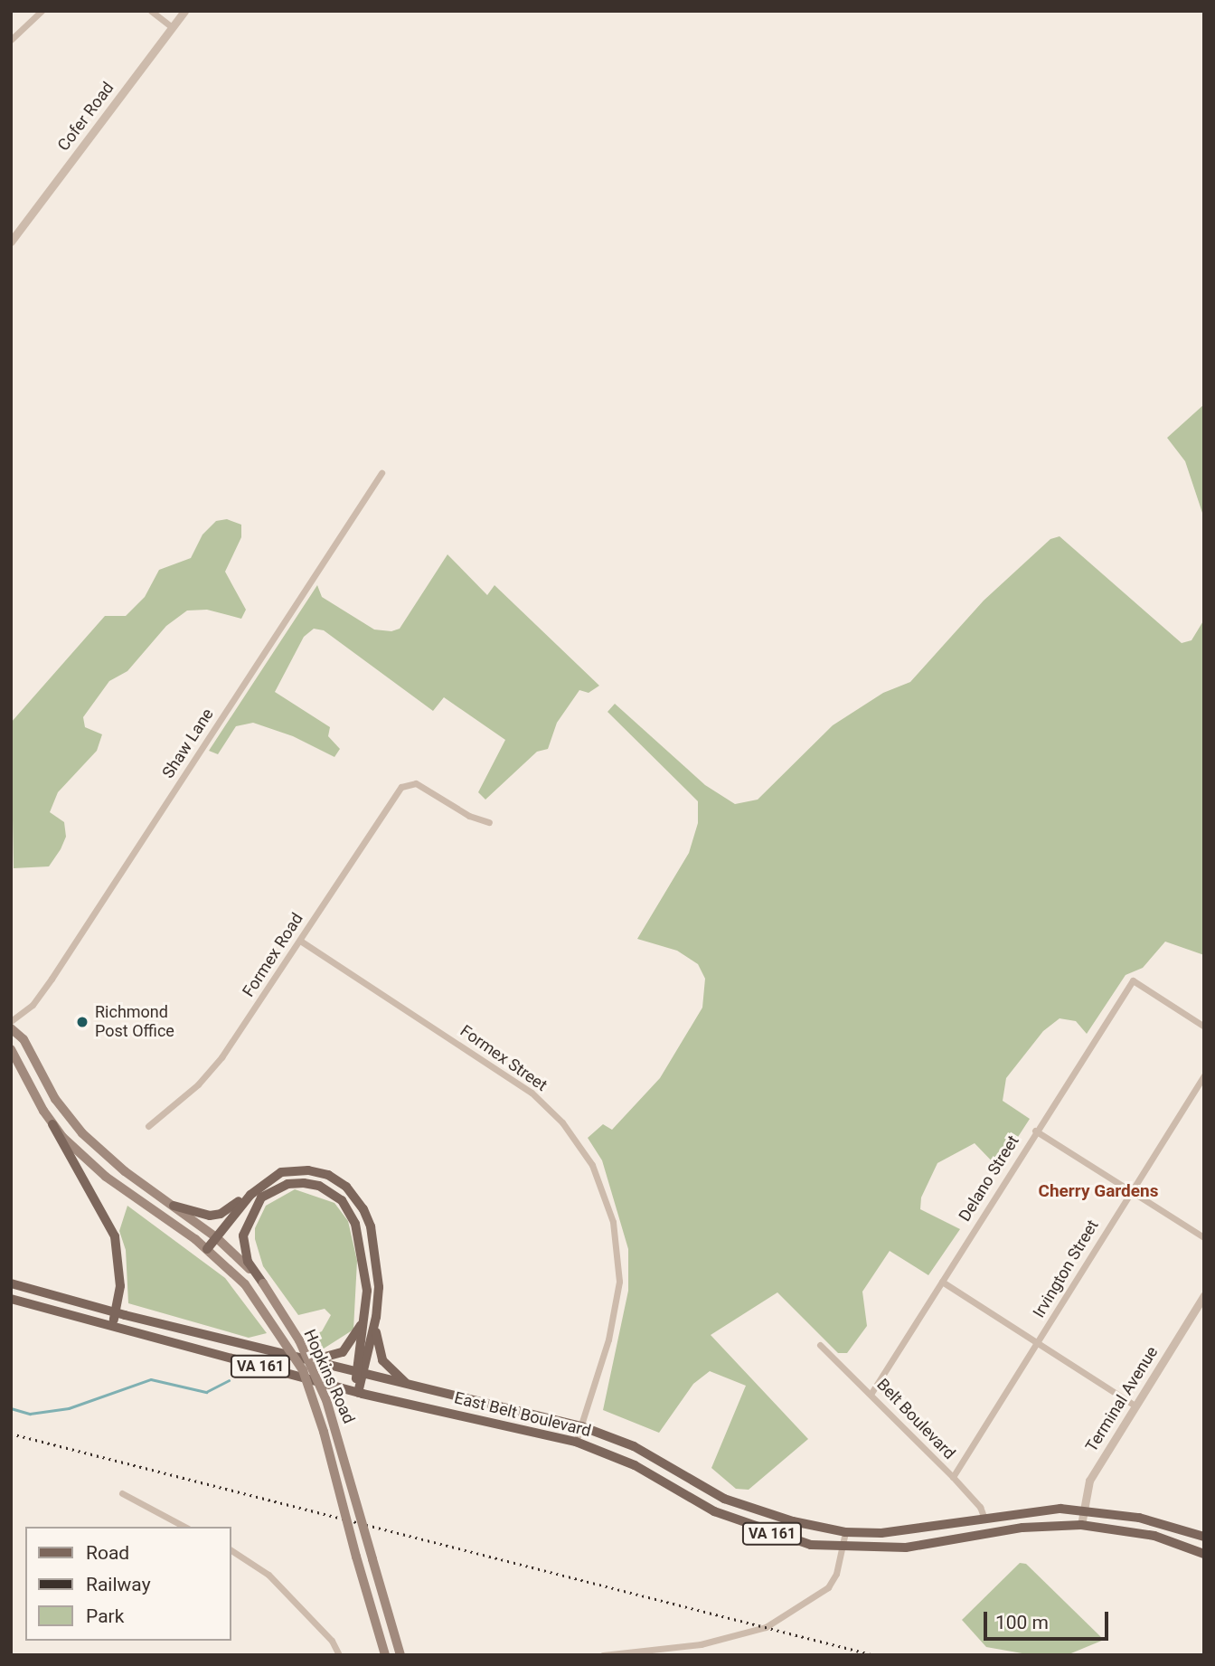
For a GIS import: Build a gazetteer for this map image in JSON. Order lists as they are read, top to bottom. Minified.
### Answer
{"streets":{"main road":["VA 161","Hopkins Road","East Belt Boulevard"],"street":["Cofer Road","Shaw Lane","Formex Road","Formex Street","Delano Street","Irvington Street","Terminal Avenue","Belt Boulevard"]},"crossings":[["Formex Road","Formex Street"],["Formex Street","East Belt Boulevard"],["Delano Street","Belt Boulevard"],["Irvington Street","Belt Boulevard"],["Terminal Avenue","East Belt Boulevard"],["East Belt Boulevard","Belt Boulevard"]],"districts":["Cherry Gardens"],"places":["Richmond Post Office"],"legend":["Road","Railway","Park"],"scale_bar":"100 m"}
